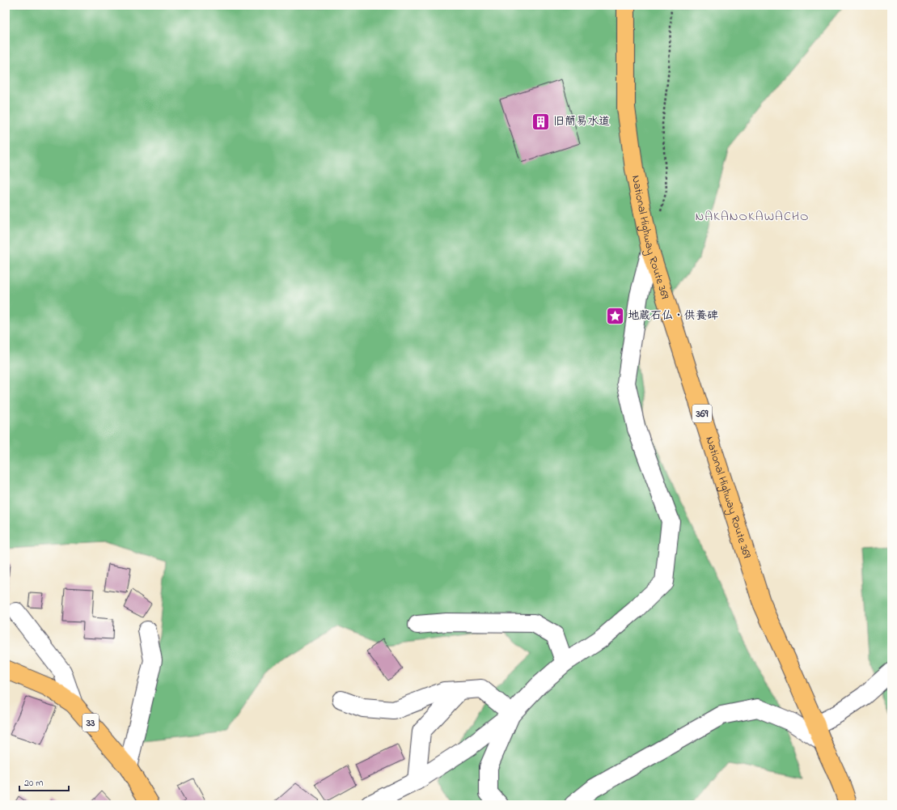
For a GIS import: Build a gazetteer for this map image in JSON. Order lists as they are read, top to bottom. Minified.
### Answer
{"streets":{"main road":["National Highway Route 369","369","33"]},"districts":["NAKANOKAWACHO"],"places":{"building":["旧簡易水道"],"place":["地蔵石仏・供養碑"]},"scale_bar":"20 m"}
